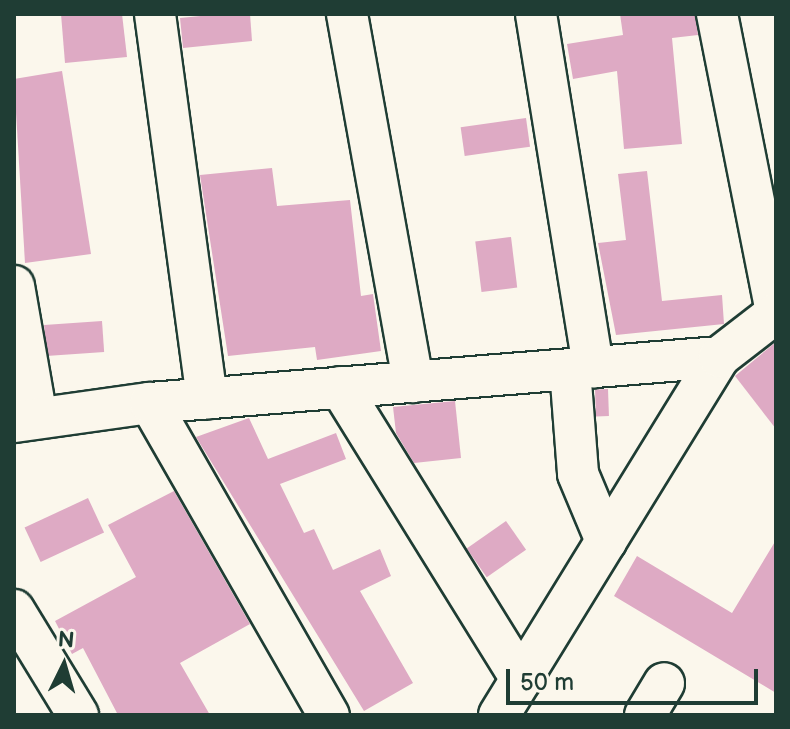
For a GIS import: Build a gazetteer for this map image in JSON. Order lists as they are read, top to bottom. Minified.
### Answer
{"scale_bar":"50 m","north":"top"}
